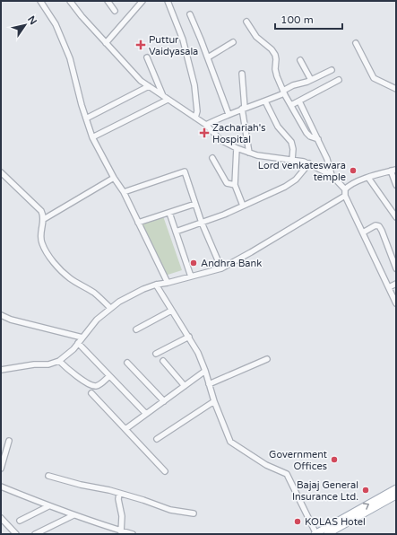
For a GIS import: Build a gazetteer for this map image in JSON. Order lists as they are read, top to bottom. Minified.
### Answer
{"places":{"health":["Puttur Vaidyasala","Zachariah's Hospital"],"other":["Lord venkateswara temple","Andhra Bank","Government Offices","Bajaj General Insurance Ltd.","KOLAS Hotel"]},"scale_bar":"100 m","north":"top right"}
